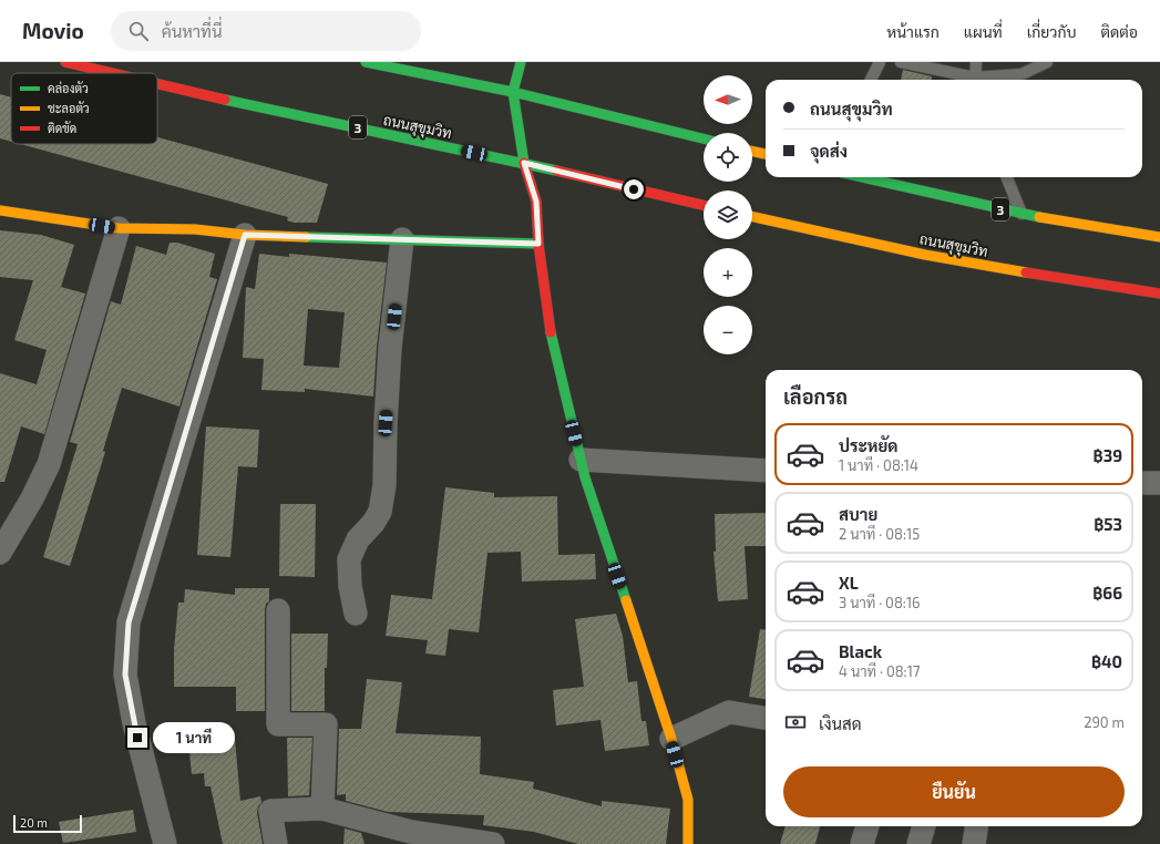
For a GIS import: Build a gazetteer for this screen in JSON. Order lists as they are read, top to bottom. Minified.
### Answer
{"streets":{"main road":["ถนนสุขุมวิท","3"]},"legend":["คล่องตัว","ชะลอตัว","ติดขัด"],"scale_bar":"20 m","north":"left","page":{"header":"Movio","search":"ค้นหาที่นี่","nav":["หน้าแรก","แผนที่","เกี่ยวกับ","ติดต่อ"],"map_buttons":["+","−"],"banner":["ถนนสุขุมวิท","จุดส่ง"],"heading":"เลือกรถ","list":[{"name":"ประหยัด","note":"1 นาที · 08:14","value":"฿39"},{"name":"สบาย","note":"2 นาที · 08:15","value":"฿53"},{"name":"XL","note":"3 นาที · 08:16","value":"฿66"},{"name":"Black","note":"4 นาที · 08:17","value":"฿40"}],"pay":["เงินสด","290 m"],"bubble":"1 นาที","buttons":"ยืนยัน","scale":"20 m"}}
